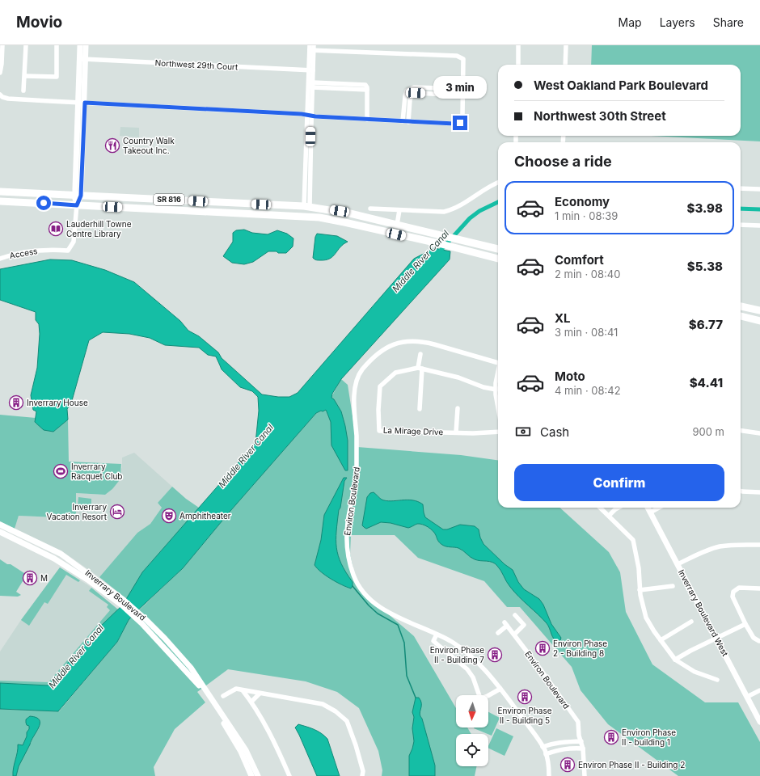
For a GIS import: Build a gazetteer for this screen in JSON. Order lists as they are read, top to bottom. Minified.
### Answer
{"streets":{"main road":["SR 816"],"street":["Northwest 29th Court","Access","La Mirage Drive","Environ Boulevard","Inverrary Boulevard","Inverrary Boulevard West"]},"crossings":[["SR 816","Access"]],"water":["Middle River Canal"],"places":{"restaurant":["Country Walk Takeout Inc."],"library":["Lauderhill Towne Centre Library"],"building":["Inverrary House","M","Environ Phase 2 - Building 8","Environ Phase II - Building 7","Environ Phase II - Building 5","Environ Phase II - building 1","Environ Phase II - Building 2"],"sports":["Inverrary Racquet Club"],"hotel":["Inverrary Vacation Resort"],"theatre":["Amphitheater"]},"north":"bottom","page":{"header":"Movio","nav":["Map","Layers","Share"],"banner":["West Oakland Park Boulevard","Northwest 30th Street"],"bubble":"3 min","heading":"Choose a ride","list":[{"name":"Economy","note":"1 min · 08:39","value":"$3.98"},{"name":"Comfort","note":"2 min · 08:40","value":"$5.38"},{"name":"XL","note":"3 min · 08:41","value":"$6.77"},{"name":"Moto","note":"4 min · 08:42","value":"$4.41"}],"pay":["Cash","900 m"],"buttons":"Confirm"}}
